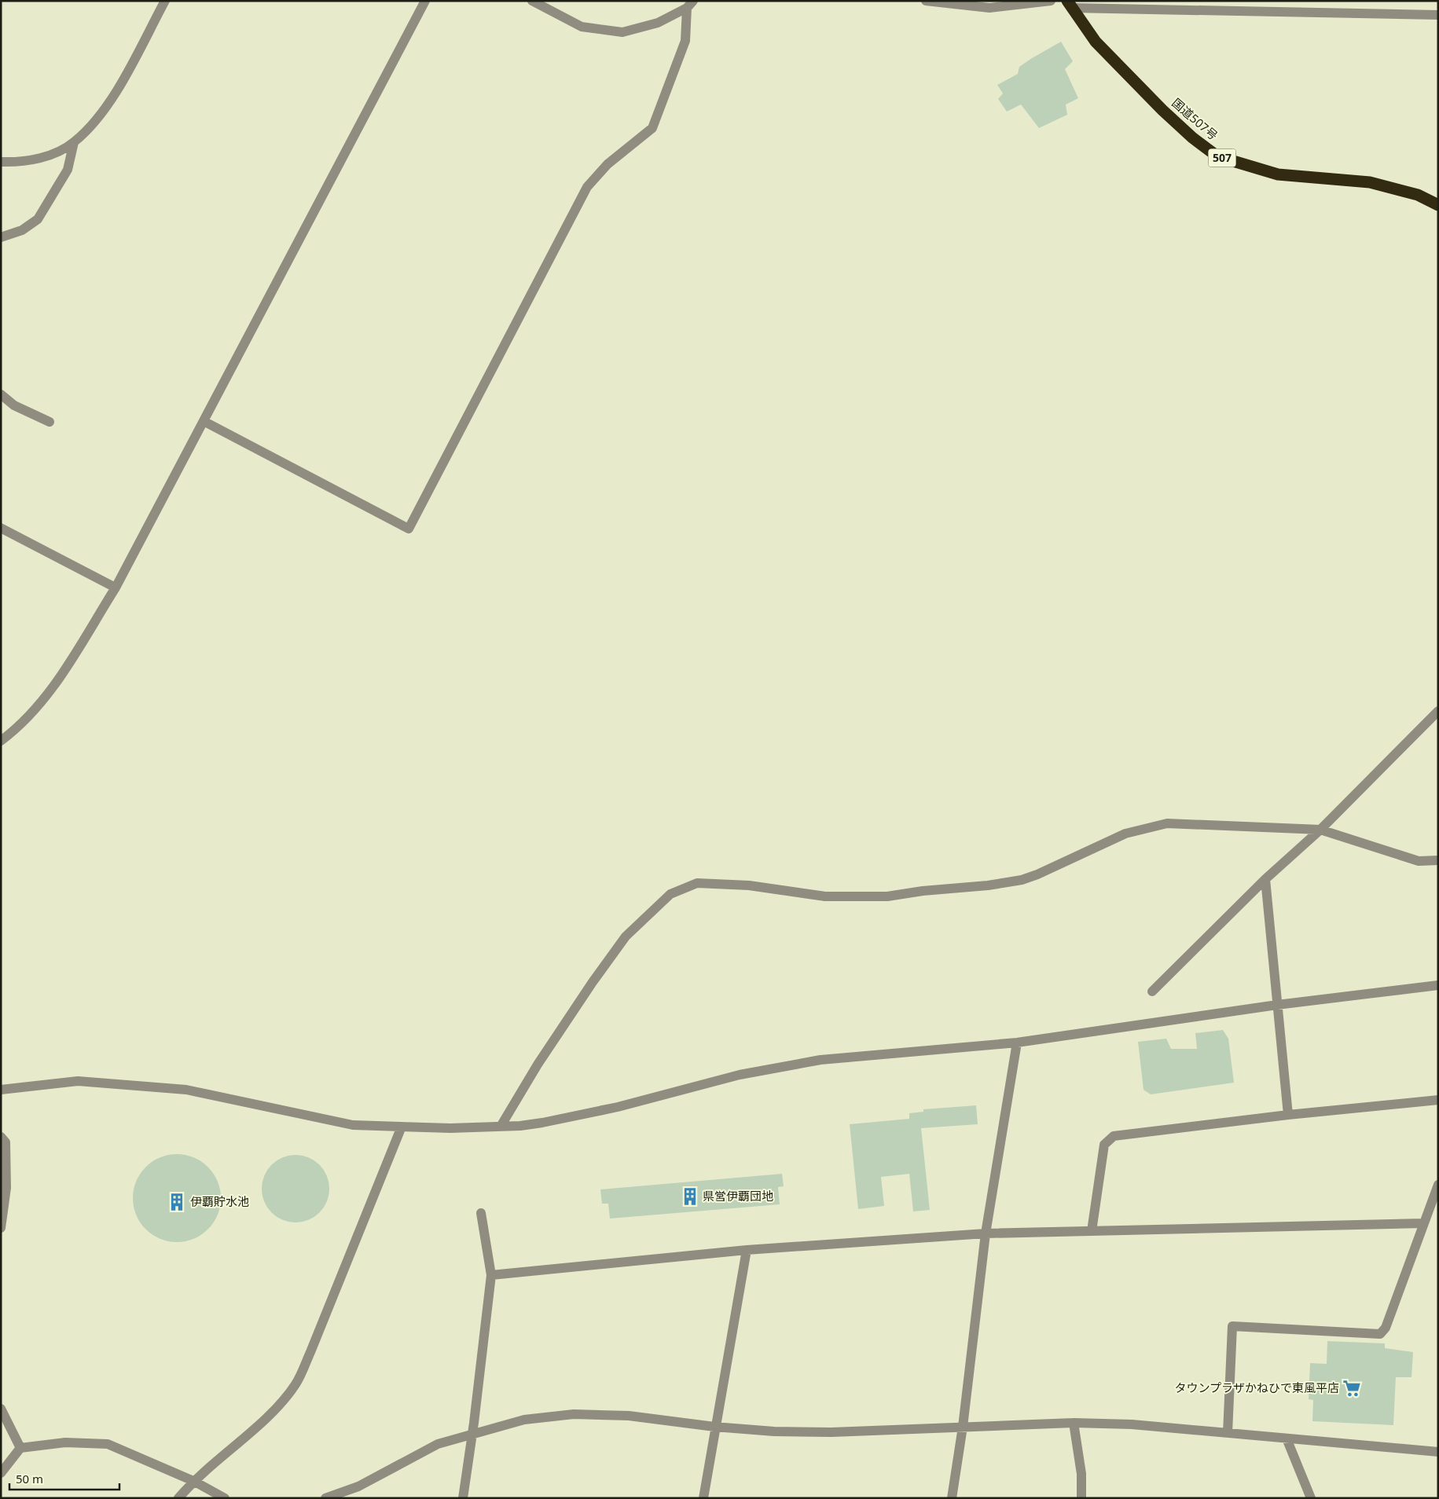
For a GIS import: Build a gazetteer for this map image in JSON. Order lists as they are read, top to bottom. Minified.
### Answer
{"streets":{"highway":["国道507号","507"]},"places":{"building":["県営伊覇団地","伊覇貯水池"],"supermarket":["タウンプラザかねひで東風平店"]},"scale_bar":"50 m"}
